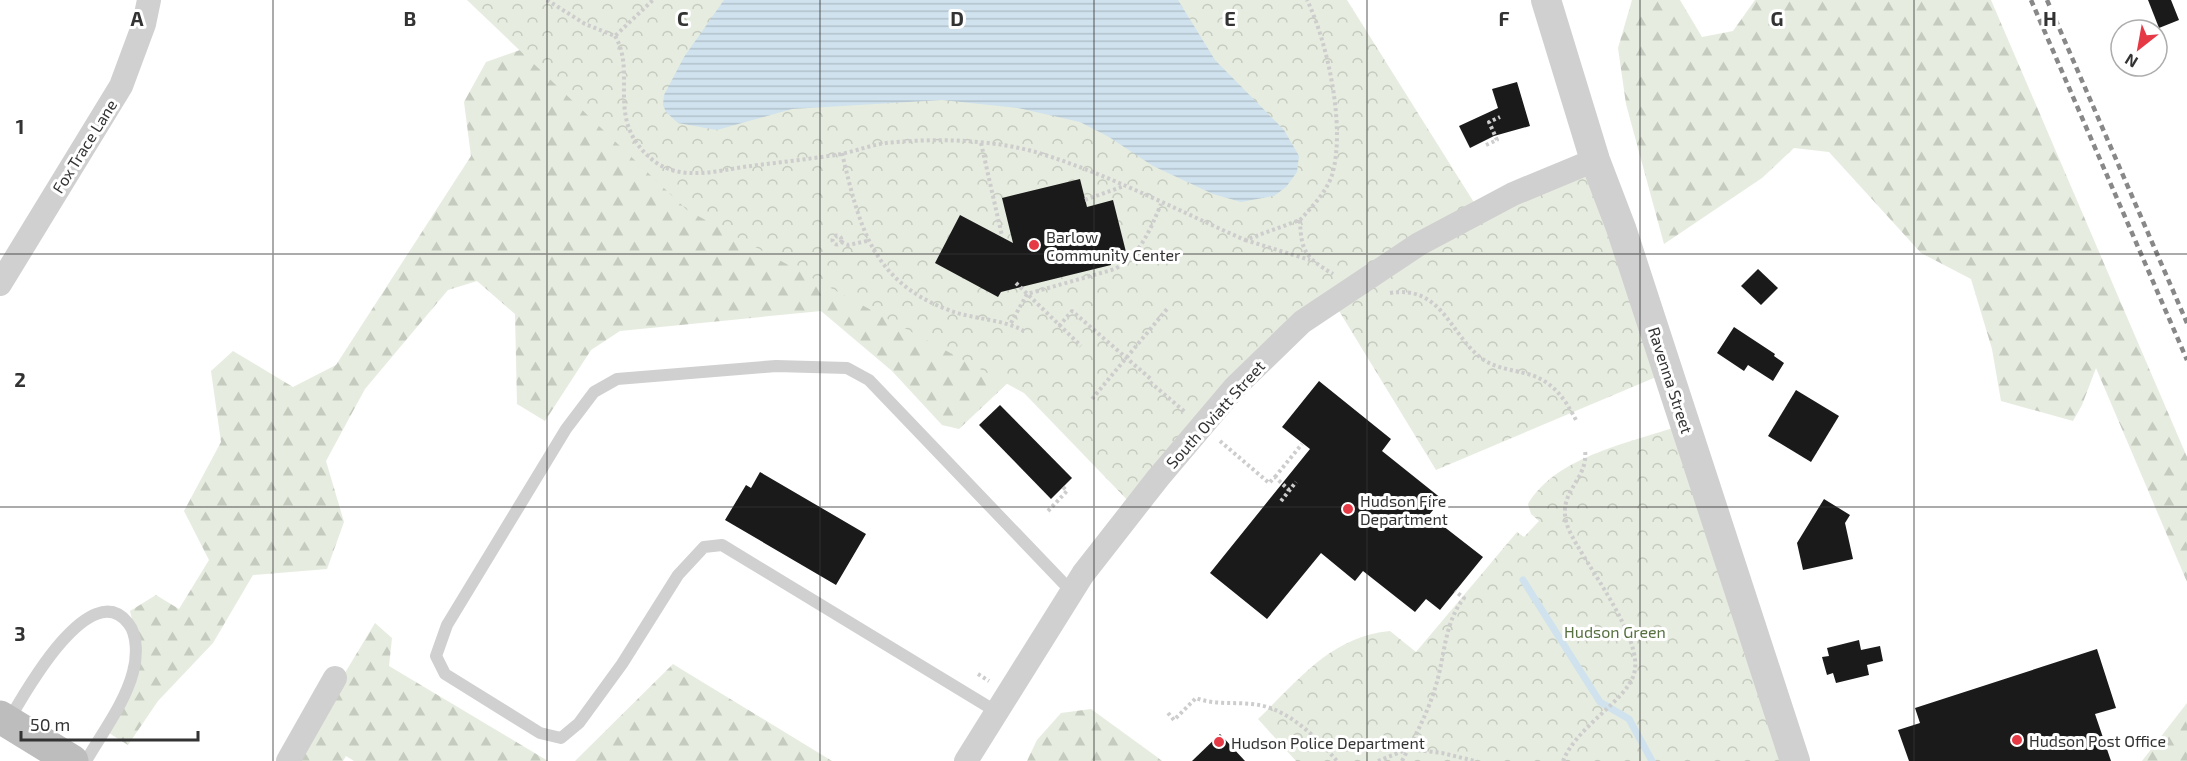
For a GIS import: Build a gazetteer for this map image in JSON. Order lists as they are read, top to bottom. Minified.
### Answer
{"streets":{"street":["Fox Trace Lane","Ravenna Street","South Oviatt Street"]},"crossings":[["Ravenna Street","South Oviatt Street"]],"parks":["Hudson Green"],"places":["Barlow Community Center","Hudson Fire Department","Hudson Post Office","Hudson Police Department"],"scale_bar":"50 m","north":"bottom left","grid":{"columns":["A","B","C","D","E","F","G","H"],"rows":["1","2","3"]}}
